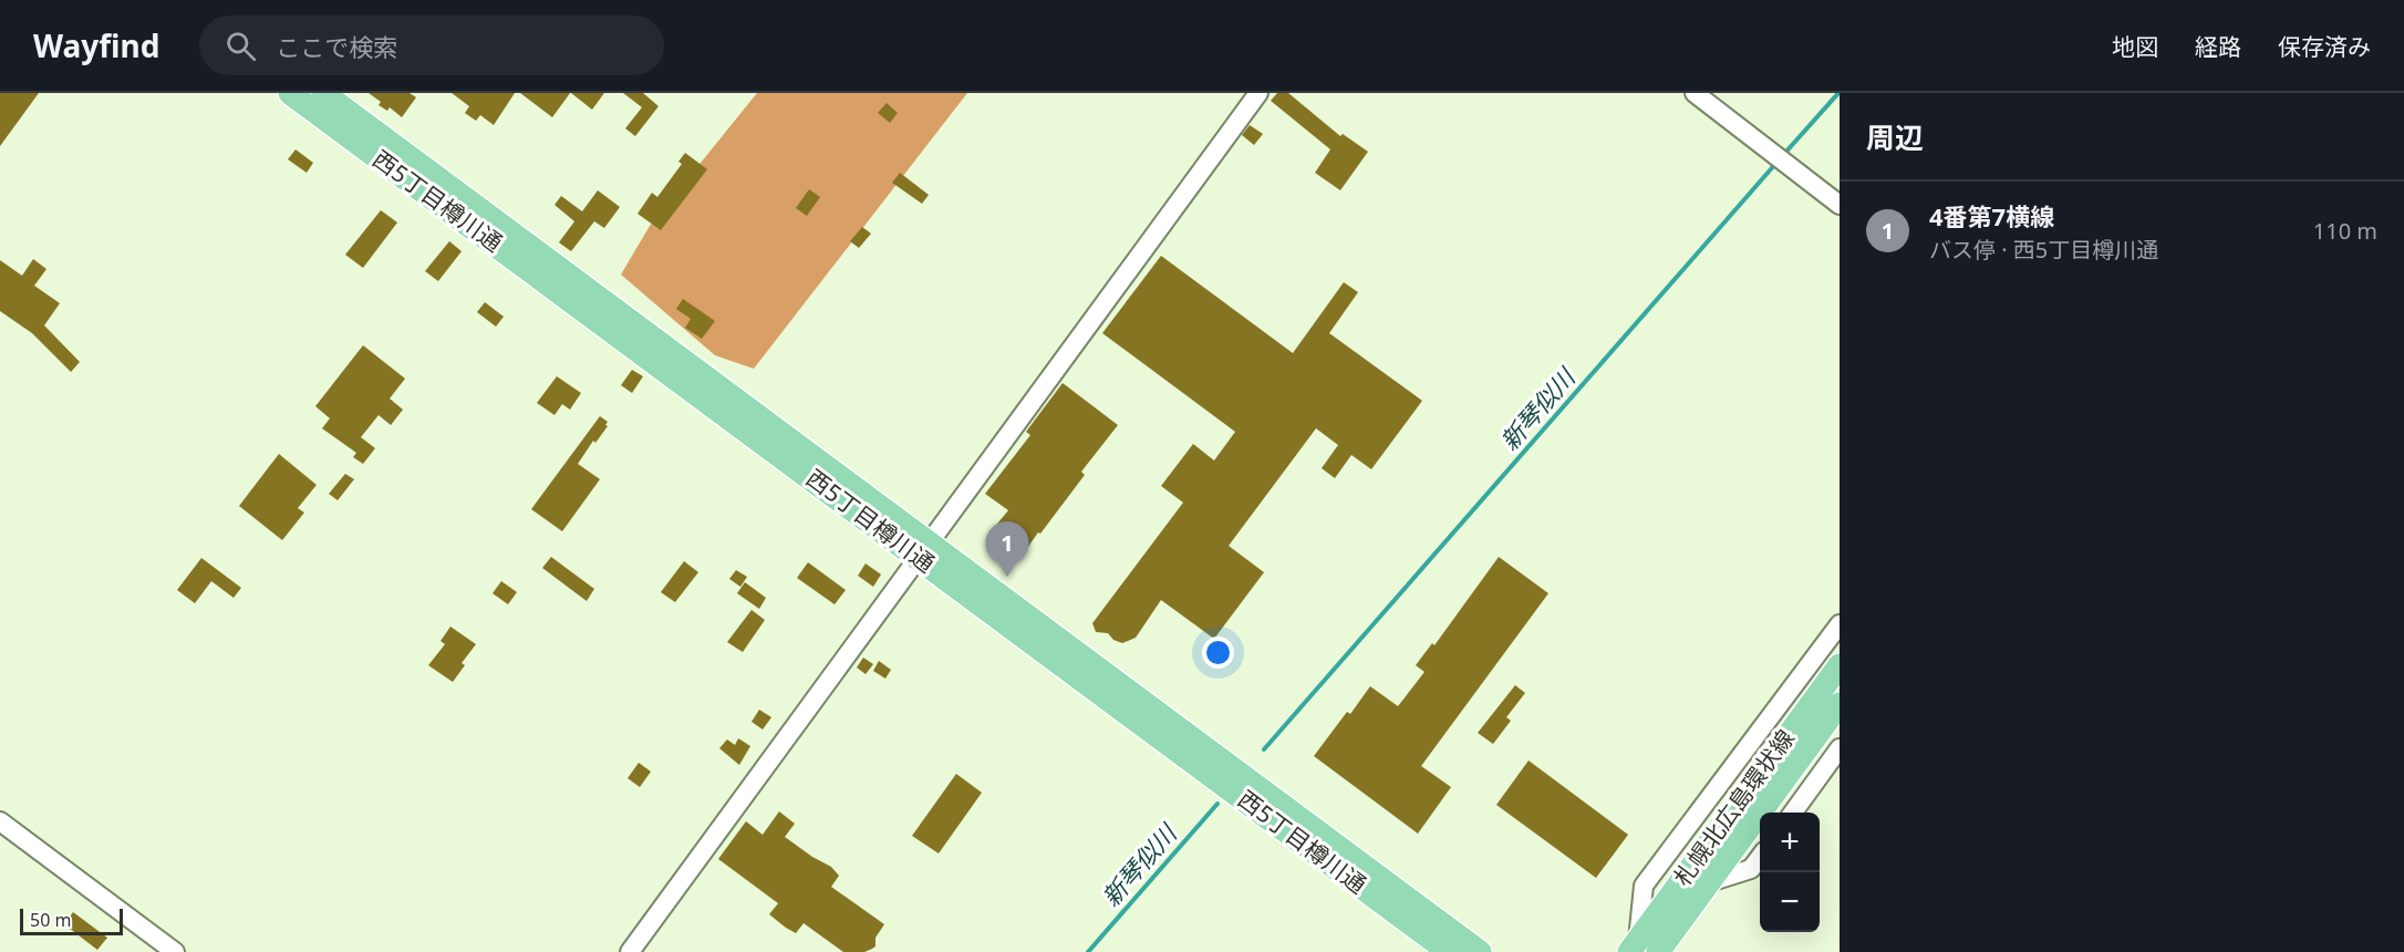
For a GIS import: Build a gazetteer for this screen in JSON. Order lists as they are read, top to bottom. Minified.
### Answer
{"streets":{"main road":["西5丁目樽川通","札幌北広島環状線"]},"water":["新琴似川"],"scale_bar":"50 m","page":{"header":"Wayfind","search":"ここで検索","nav":["地図","経路","保存済み"],"heading":"周辺","list":[{"mark":"1","name":"4番第7横線","note":"バス停 · 西5丁目樽川通","value":"110 m"}],"pins":"1","map_buttons":["+","−"],"scale":"50 m"}}
